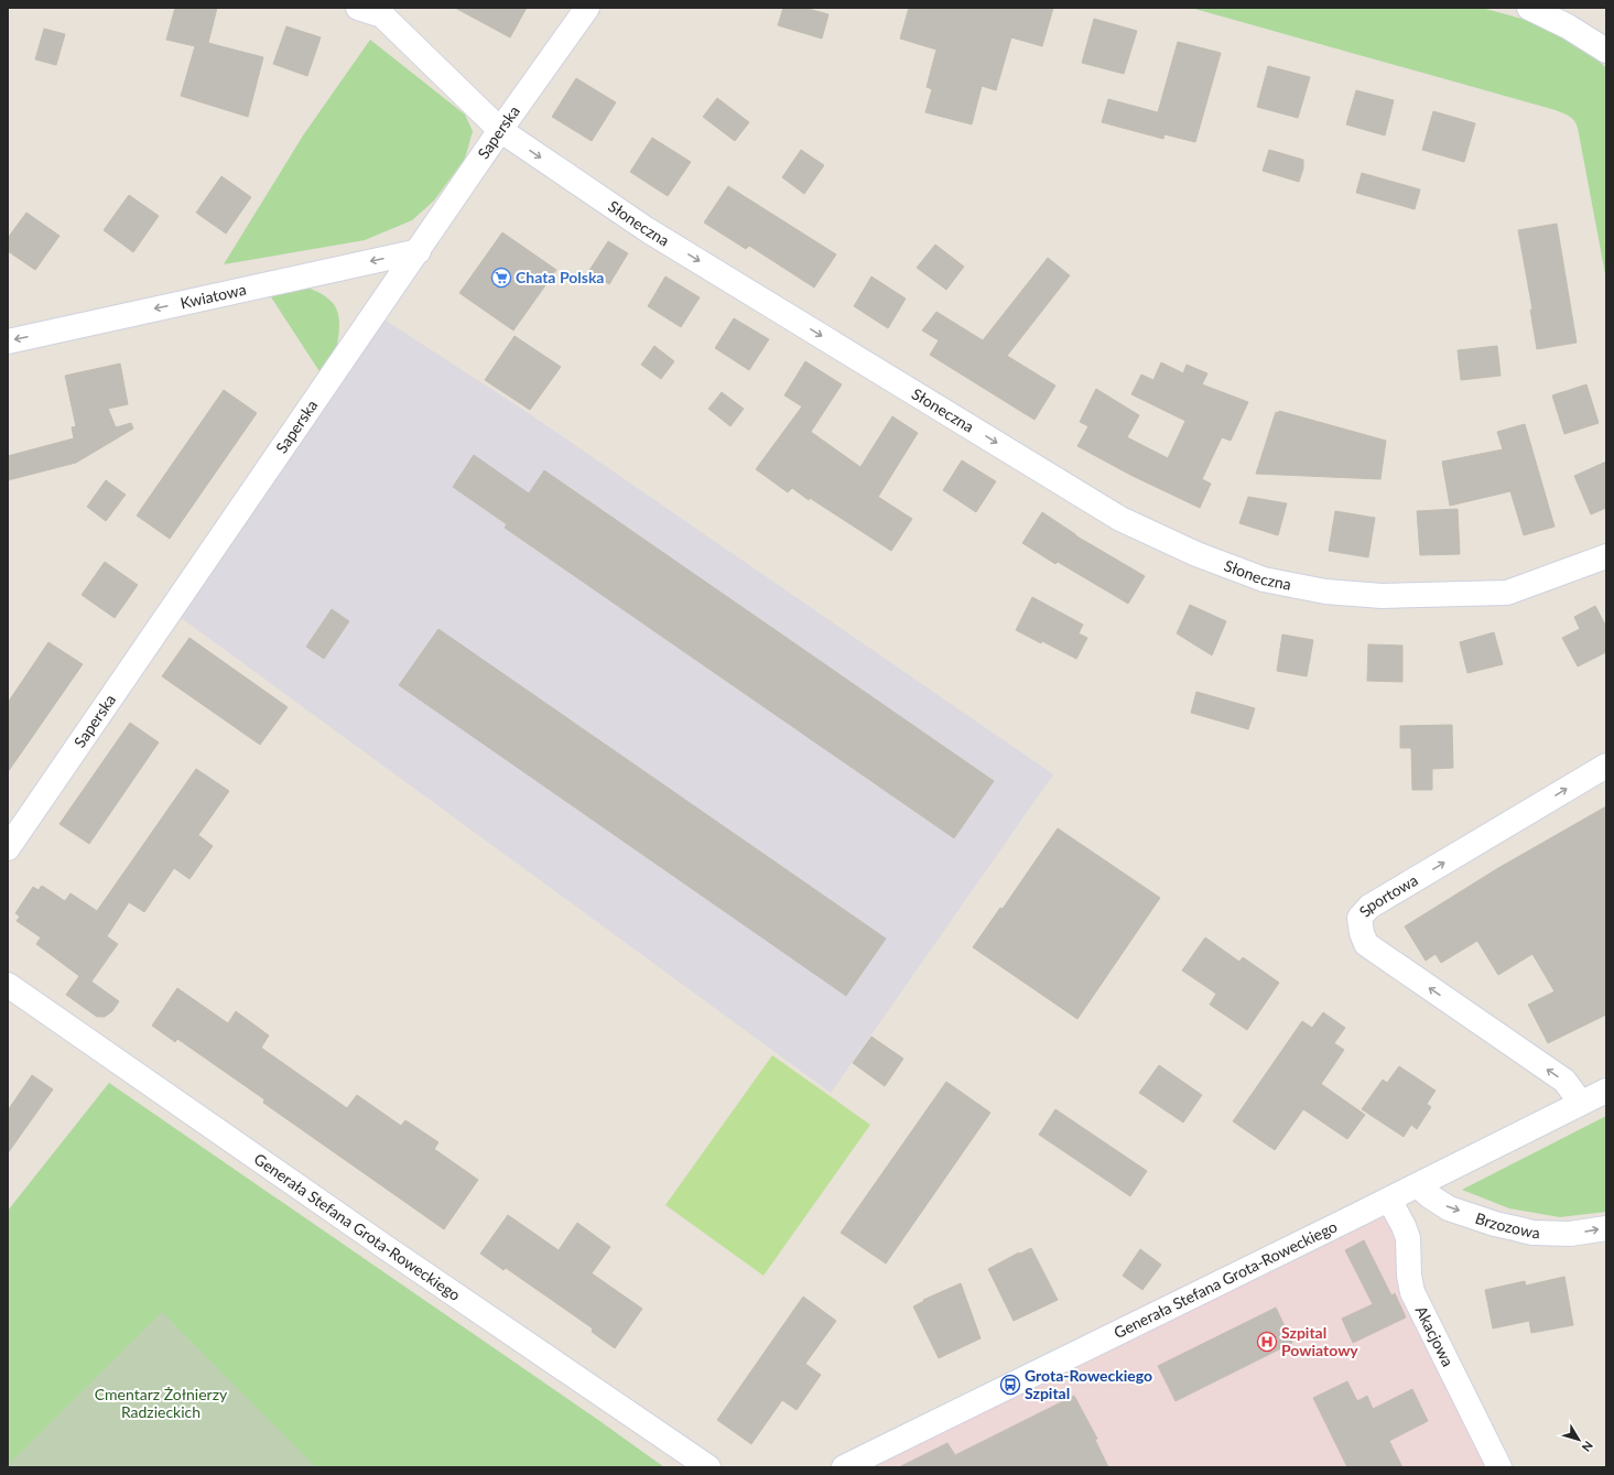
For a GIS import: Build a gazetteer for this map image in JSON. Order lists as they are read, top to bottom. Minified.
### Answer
{"streets":{"street":["Saperska","Słoneczna","Kwiatowa","Sportowa","Brzozowa","Generała Stefana Grota-Roweckiego","Akacjowa"]},"crossings":[["Saperska","Słoneczna"],["Saperska","Kwiatowa"],["Sportowa","Generała Stefana Grota-Roweckiego"],["Brzozowa","Generała Stefana Grota-Roweckiego"],["Generała Stefana Grota-Roweckiego","Akacjowa"]],"one_way":["Słoneczna","Kwiatowa","Brzozowa"],"parks":["Cmentarz Żołnierzy Radzieckich"],"places":{"supermarket":["Chata Polska"],"hospital":["Szpital Powiatowy"],"bus stop":["Grota-Roweckiego Szpital"]},"north":"bottom right"}
